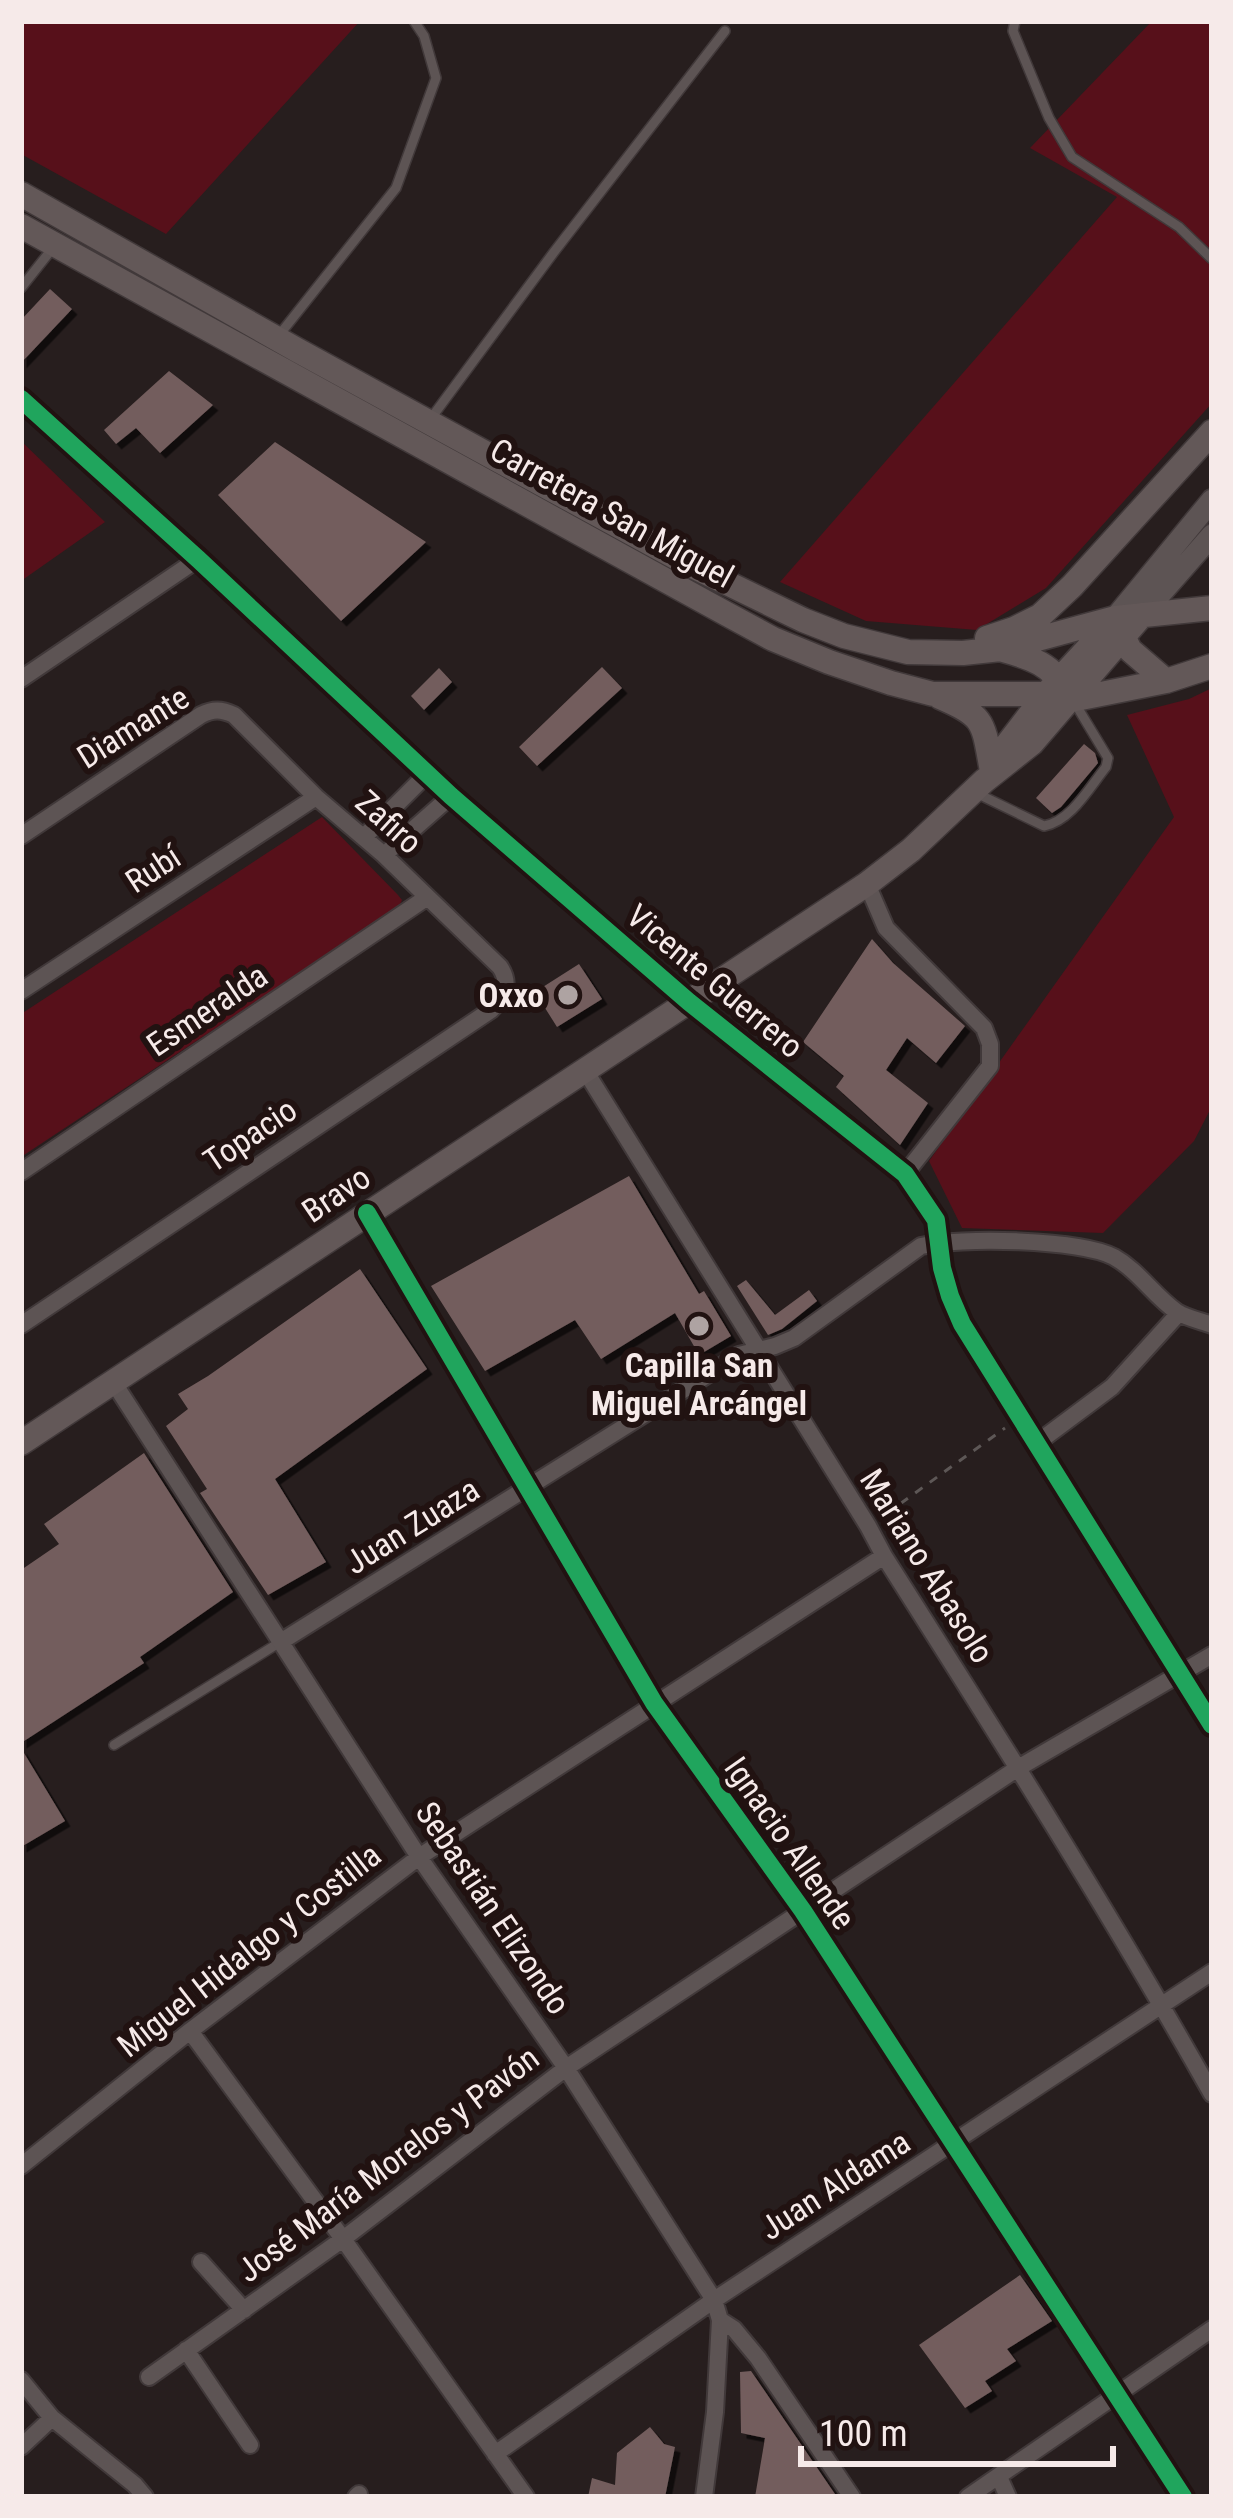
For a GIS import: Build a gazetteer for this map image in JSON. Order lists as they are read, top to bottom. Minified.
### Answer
{"streets":{"main road":["Carretera San Miguel","Bravo"],"street":["Diamante","Zafiro","Rubí","Vicente Guerrero","Esmeralda","Topacio","Juan Zuaza","Mariano Abasolo","Ignacio Allende","Sebastián Elizondo","Miguel Hidalgo y Costilla","José María Morelos y Pavón","Juan Aldama"]},"crossings":[["Diamante","Zafiro"],["Zafiro","Rubí"],["Zafiro","Esmeralda"],["Zafiro","Topacio"],["Vicente Guerrero","Bravo"],["Vicente Guerrero","Juan Zuaza"],["Vicente Guerrero","José María Morelos y Pavón"],["Bravo","Mariano Abasolo"],["Bravo","Ignacio Allende"],["Bravo","Sebastián Elizondo"],["Juan Zuaza","Mariano Abasolo"],["Juan Zuaza","Ignacio Allende"],["Juan Zuaza","Sebastián Elizondo"],["Mariano Abasolo","Miguel Hidalgo y Costilla"],["Mariano Abasolo","José María Morelos y Pavón"],["Mariano Abasolo","Juan Aldama"],["Ignacio Allende","Miguel Hidalgo y Costilla"],["Ignacio Allende","José María Morelos y Pavón"],["Ignacio Allende","Juan Aldama"],["Sebastián Elizondo","Miguel Hidalgo y Costilla"],["Sebastián Elizondo","José María Morelos y Pavón"],["Sebastián Elizondo","Juan Aldama"]],"places":["Oxxo","Capilla San Miguel Arcángel"],"scale_bar":"100 m"}
